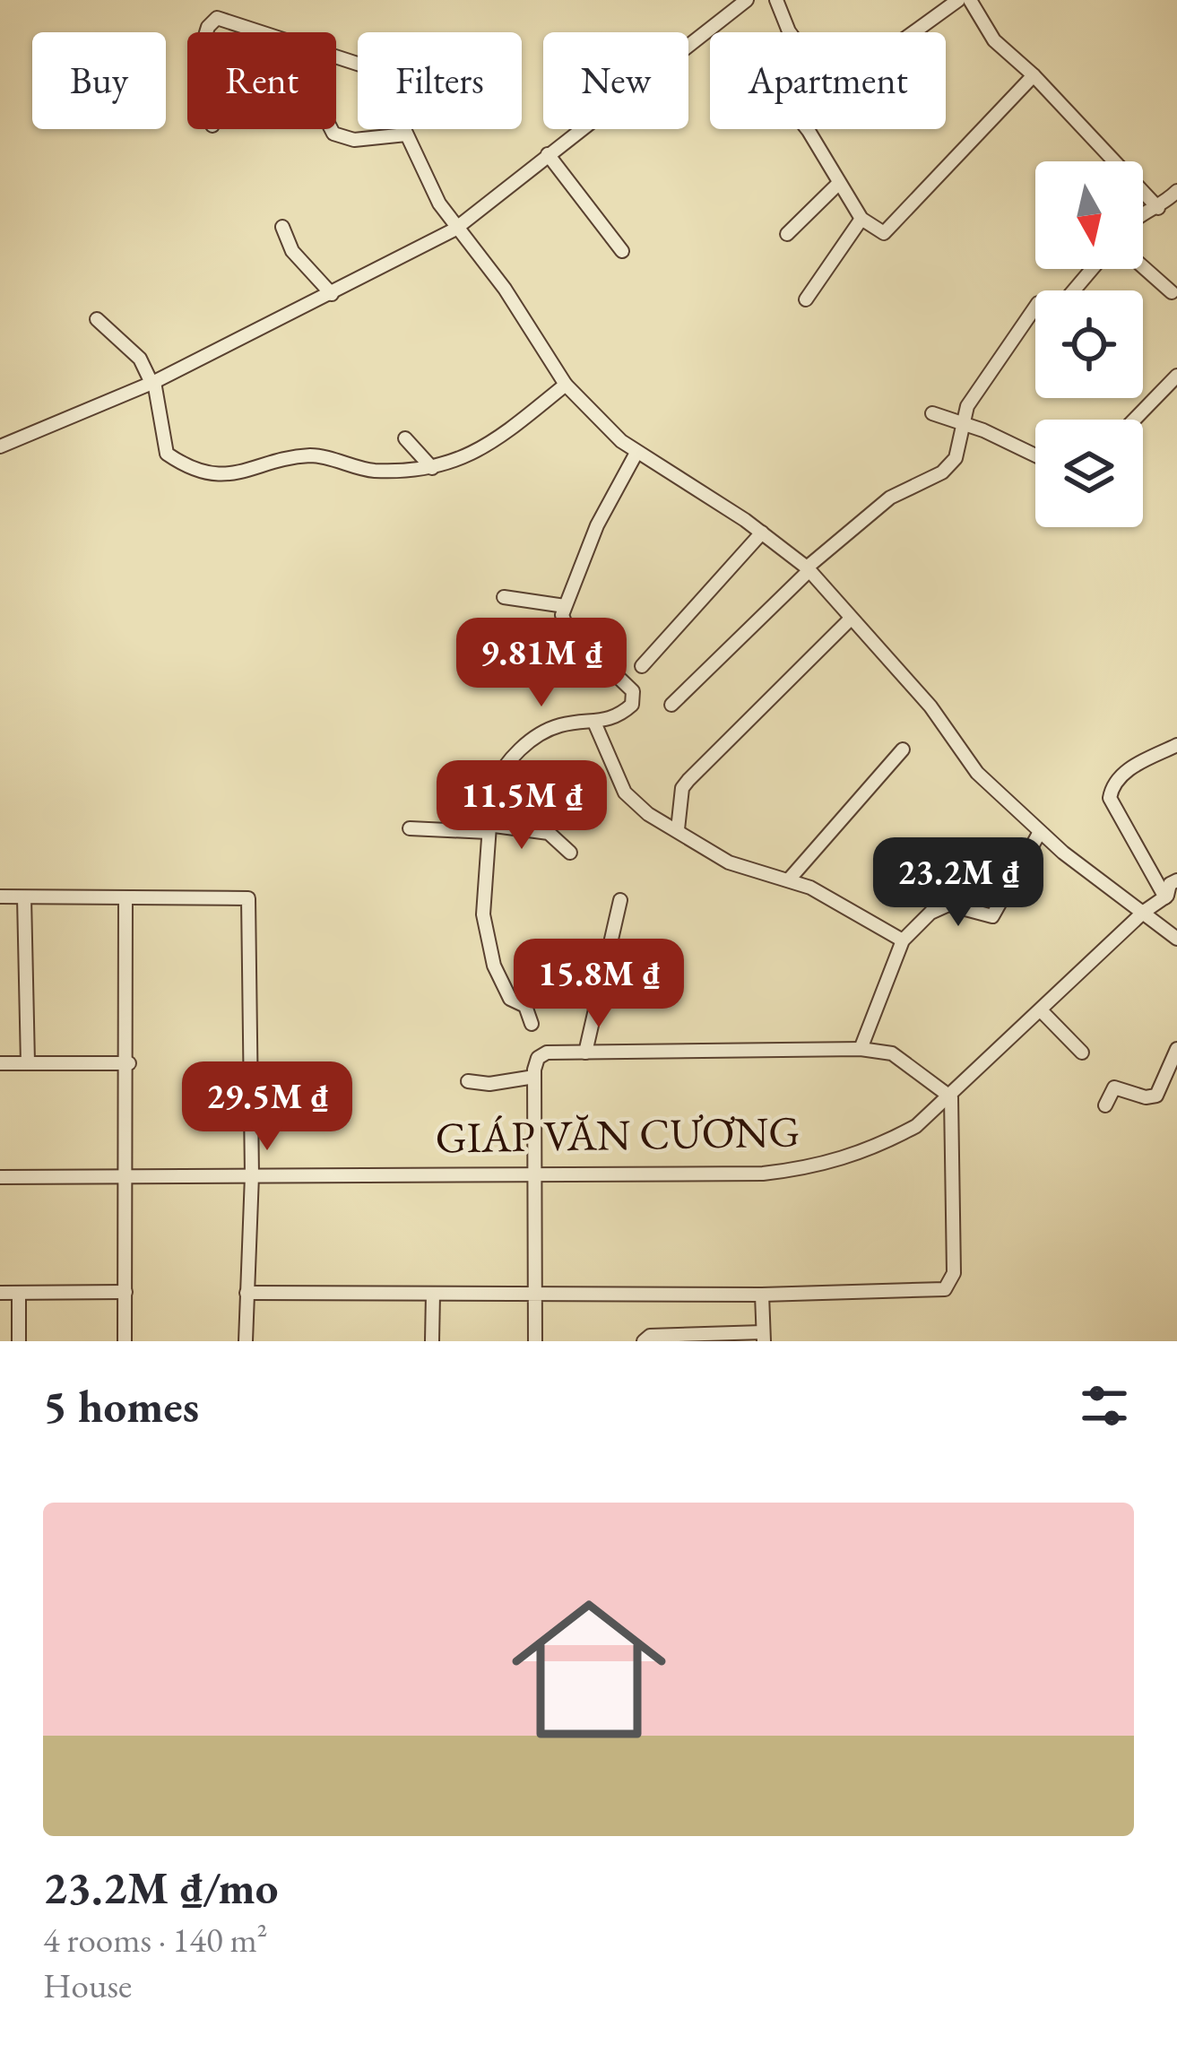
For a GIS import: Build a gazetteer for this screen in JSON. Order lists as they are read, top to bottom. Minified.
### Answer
{"streets":{"street":["GIÁP VĂN CƯƠNG"]},"north":"bottom","page":{"chip":["Buy","Rent","Filters","New","Apartment"],"price":["9.81M ₫","11.5M ₫","23.2M ₫","15.8M ₫","29.5M ₫"],"heading":"5 homes","list":[{"name":"23.2M ₫/mo","note":"4 rooms · 140 m² · House"}]}}
